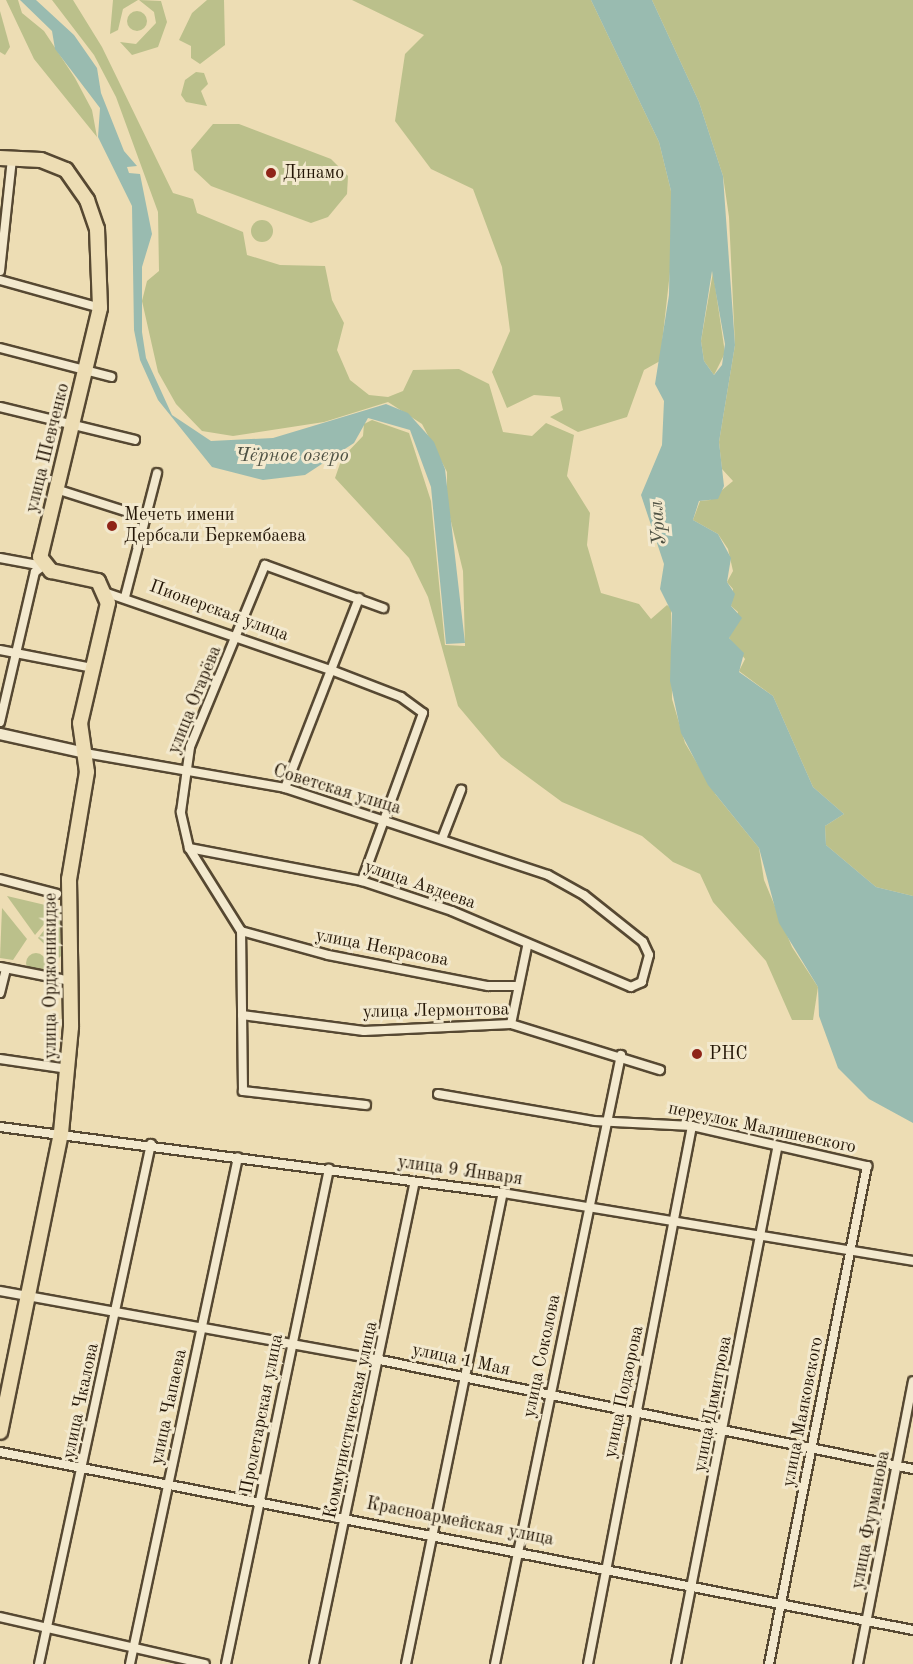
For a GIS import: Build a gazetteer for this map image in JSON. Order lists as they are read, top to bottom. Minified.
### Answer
{"streets":{"main road":["улица Шевченко","Пионерская улица","улица Орджоникидзе"],"street":["улица Огарёва","Советская улица","улица Авдеева","улица Некрасова","улица Лермонтова","переулок Малишевского","улица 9 Января","улица Соколова","улица 1 Мая","улица Подзорова","улица Чкалова","улица Димитрова","улица Чапаева","улица Маяковского","Пролетарская улица","Коммунистическая улица","улица Фурманова","Красноармейская улица"]},"crossings":[["улица Шевченко","Пионерская улица"],["Пионерская улица","улица Огарёва"],["Пионерская улица","Советская улица"],["Пионерская улица","улица Орджоникидзе"],["улица Огарёва","Советская улица"],["улица Огарёва","улица Авдеева"],["улица Огарёва","улица Некрасова"],["Советская улица","улица Авдеева"],["Советская улица","улица Орджоникидзе"],["улица Орджоникидзе","улица 9 Января"],["улица Орджоникидзе","улица 1 Мая"],["улица Лермонтова","улица Соколова"],["переулок Малишевского","улица Соколова"],["переулок Малишевского","улица Подзорова"],["переулок Малишевского","улица Димитрова"],["переулок Малишевского","улица Маяковского"],["улица 9 Января","улица Соколова"],["улица 9 Января","улица Подзорова"],["улица 9 Января","улица Чкалова"],["улица 9 Января","улица Димитрова"],["улица 9 Января","улица Чапаева"],["улица 9 Января","улица Маяковского"],["улица 9 Января","Пролетарская улица"],["улица 9 Января","Коммунистическая улица"],["улица Соколова","улица 1 Мая"],["улица Соколова","Красноармейская улица"],["улица 1 Мая","улица Подзорова"],["улица 1 Мая","улица Чкалова"],["улица 1 Мая","улица Димитрова"],["улица 1 Мая","улица Чапаева"],["улица 1 Мая","улица Маяковского"],["улица 1 Мая","Пролетарская улица"],["улица 1 Мая","Коммунистическая улица"],["улица 1 Мая","улица Фурманова"],["улица Подзорова","Красноармейская улица"],["улица Чкалова","Красноармейская улица"],["улица Димитрова","Красноармейская улица"],["улица Чапаева","Красноармейская улица"],["улица Маяковского","Красноармейская улица"],["Пролетарская улица","Красноармейская улица"],["Коммунистическая улица","Красноармейская улица"],["улица Фурманова","Красноармейская улица"]],"water":["Чёрное озеро","Урал"],"places":["Динамо","Мечеть имени Дербсали Беркембаева","РНС"]}
